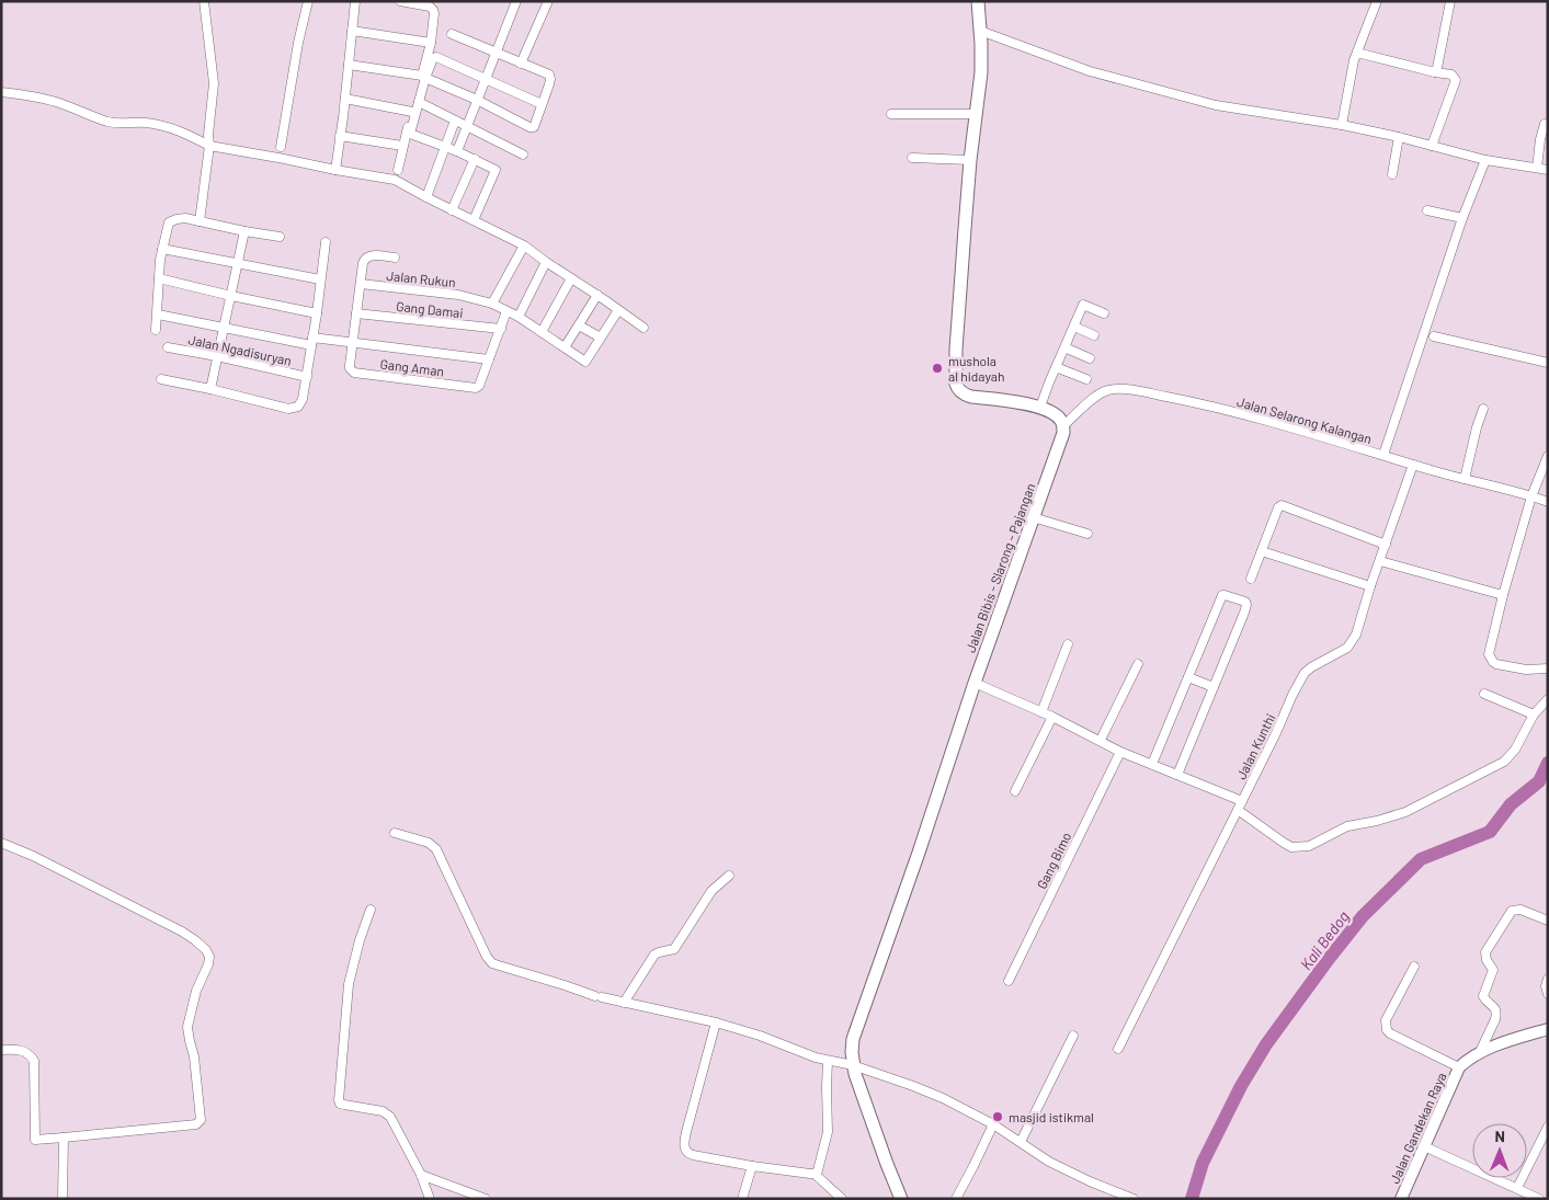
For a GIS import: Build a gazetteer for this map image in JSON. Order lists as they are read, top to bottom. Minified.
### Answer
{"streets":{"main road":["Jalan Bibis - Slarong - Pajangan"],"street":["Jalan Rukun","Gang Damai","Jalan Ngadisuryan","Gang Aman","Jalan Selarong Kalangan","Jalan Kunthi","Gang Bimo","Jalan Gandekan Raya"]},"crossings":[["Jalan Selarong Kalangan","Jalan Bibis - Slarong - Pajangan"],["Jalan Selarong Kalangan","Jalan Kunthi"]],"water":["Kali Bedog"],"places":["mushola al hidayah","masjid istikmal"],"north":"top"}
